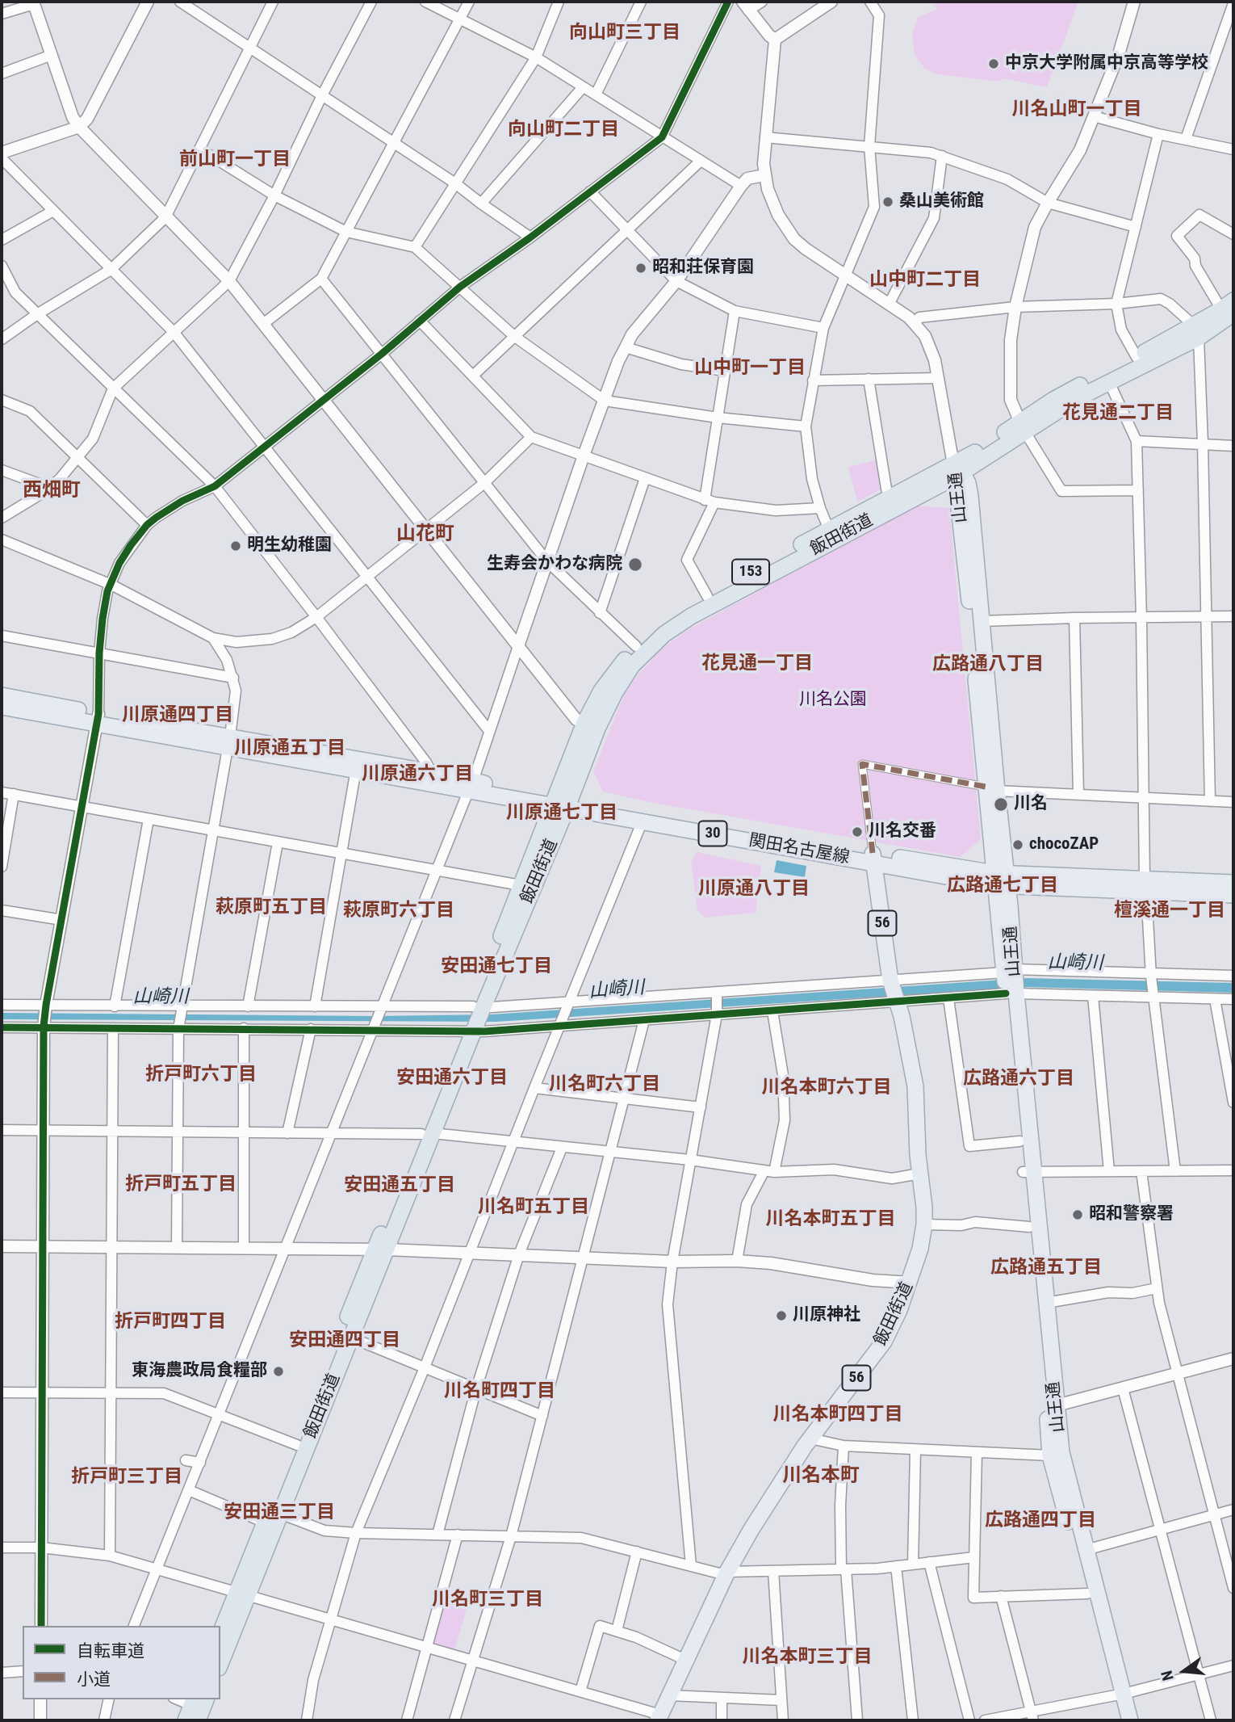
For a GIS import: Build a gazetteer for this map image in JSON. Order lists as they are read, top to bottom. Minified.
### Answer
{"streets":{"highway":["飯田街道","153"],"main road":["山王通","30","関田名古屋線","56"]},"crossings":[["山王通","飯田街道"],["山王通","関田名古屋線"],["飯田街道","関田名古屋線"]],"districts":["向山町三丁目","川名山町一丁目","向山町二丁目","前山町一丁目","山中町二丁目","山中町一丁目","花見通二丁目","西畑町","山花町","花見通一丁目","広路通八丁目","川原通四丁目","川原通五丁目","川原通六丁目","川原通七丁目","広路通七丁目","川原通八丁目","萩原町五丁目","萩原町六丁目","檀溪通一丁目","安田通七丁目","折戸町六丁目","安田通六丁目","広路通六丁目","川名町六丁目","川名本町六丁目","折戸町五丁目","安田通五丁目","川名町五丁目","川名本町五丁目","広路通五丁目","折戸町四丁目","安田通四丁目","川名町四丁目","川名本町四丁目","川名本町","折戸町三丁目","安田通三丁目","広路通四丁目","川名町三丁目","川名本町三丁目"],"water":["山崎川"],"parks":["川名公園"],"places":["中京大学附属中京高等学校","桑山美術館","昭和荘保育園","明生幼稚園","生寿会かわな病院","川名","川名交番","chocoZAP","昭和警察署","川原神社","東海農政局食糧部"],"legend":["自転車道","小道"],"north":"left"}
